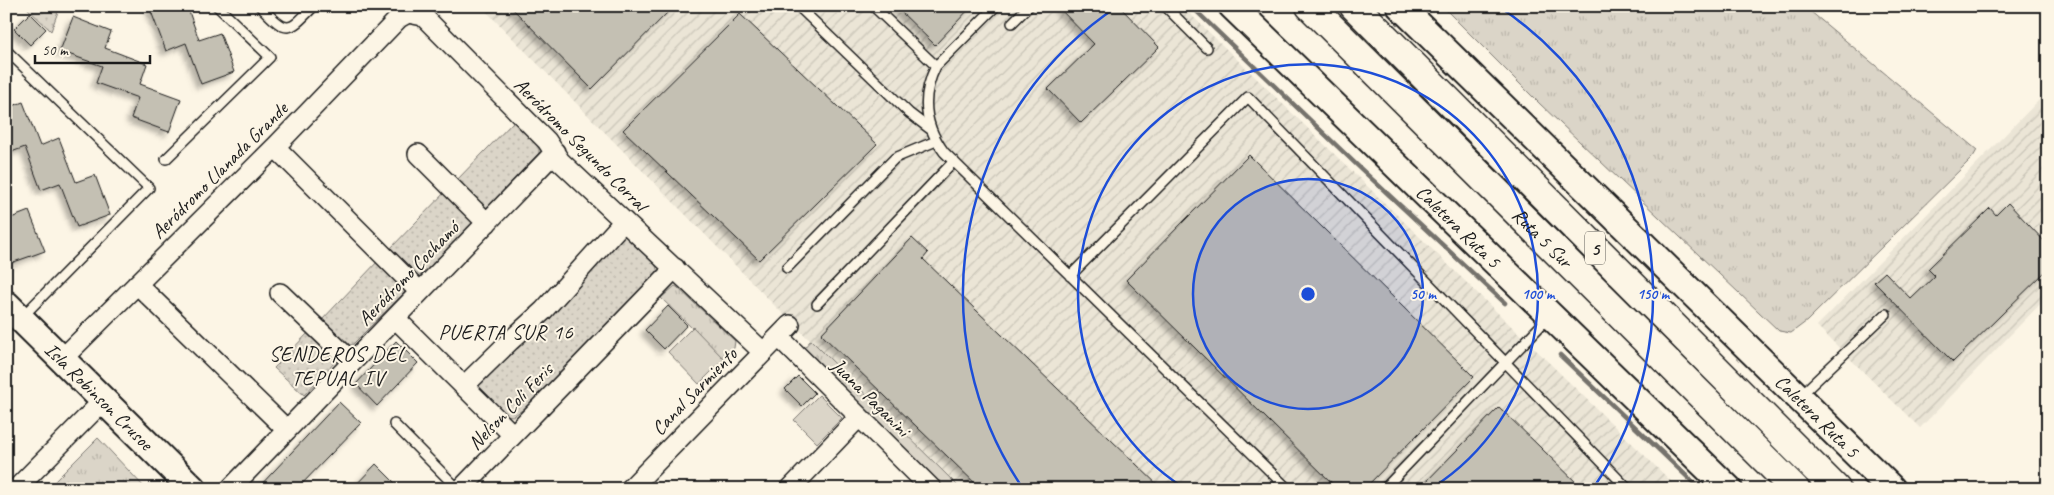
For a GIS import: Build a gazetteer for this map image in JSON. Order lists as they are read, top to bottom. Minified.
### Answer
{"streets":{"highway":["Ruta 5 Sur","5"],"street":["Aeródromo Segundo Corral","Aeródromo Llanada Grande","Caletera Ruta 5","Aeródromo Cochamó","Canal Sarmiento","Isla Robinson Crusoe","Juana Paganini","Nelson Coli Feris"]},"crossings":[["Aeródromo Segundo Corral","Aeródromo Llanada Grande"],["Aeródromo Segundo Corral","Aeródromo Cochamó"],["Aeródromo Segundo Corral","Canal Sarmiento"],["Aeródromo Segundo Corral","Nelson Coli Feris"],["Aeródromo Llanada Grande","Isla Robinson Crusoe"],["Canal Sarmiento","Juana Paganini"]],"districts":["PUERTA SUR 16","SENDEROS DEL TEPUAL IV"],"scale_bar":"50 m","rings":["50 m","100 m","150 m"]}
